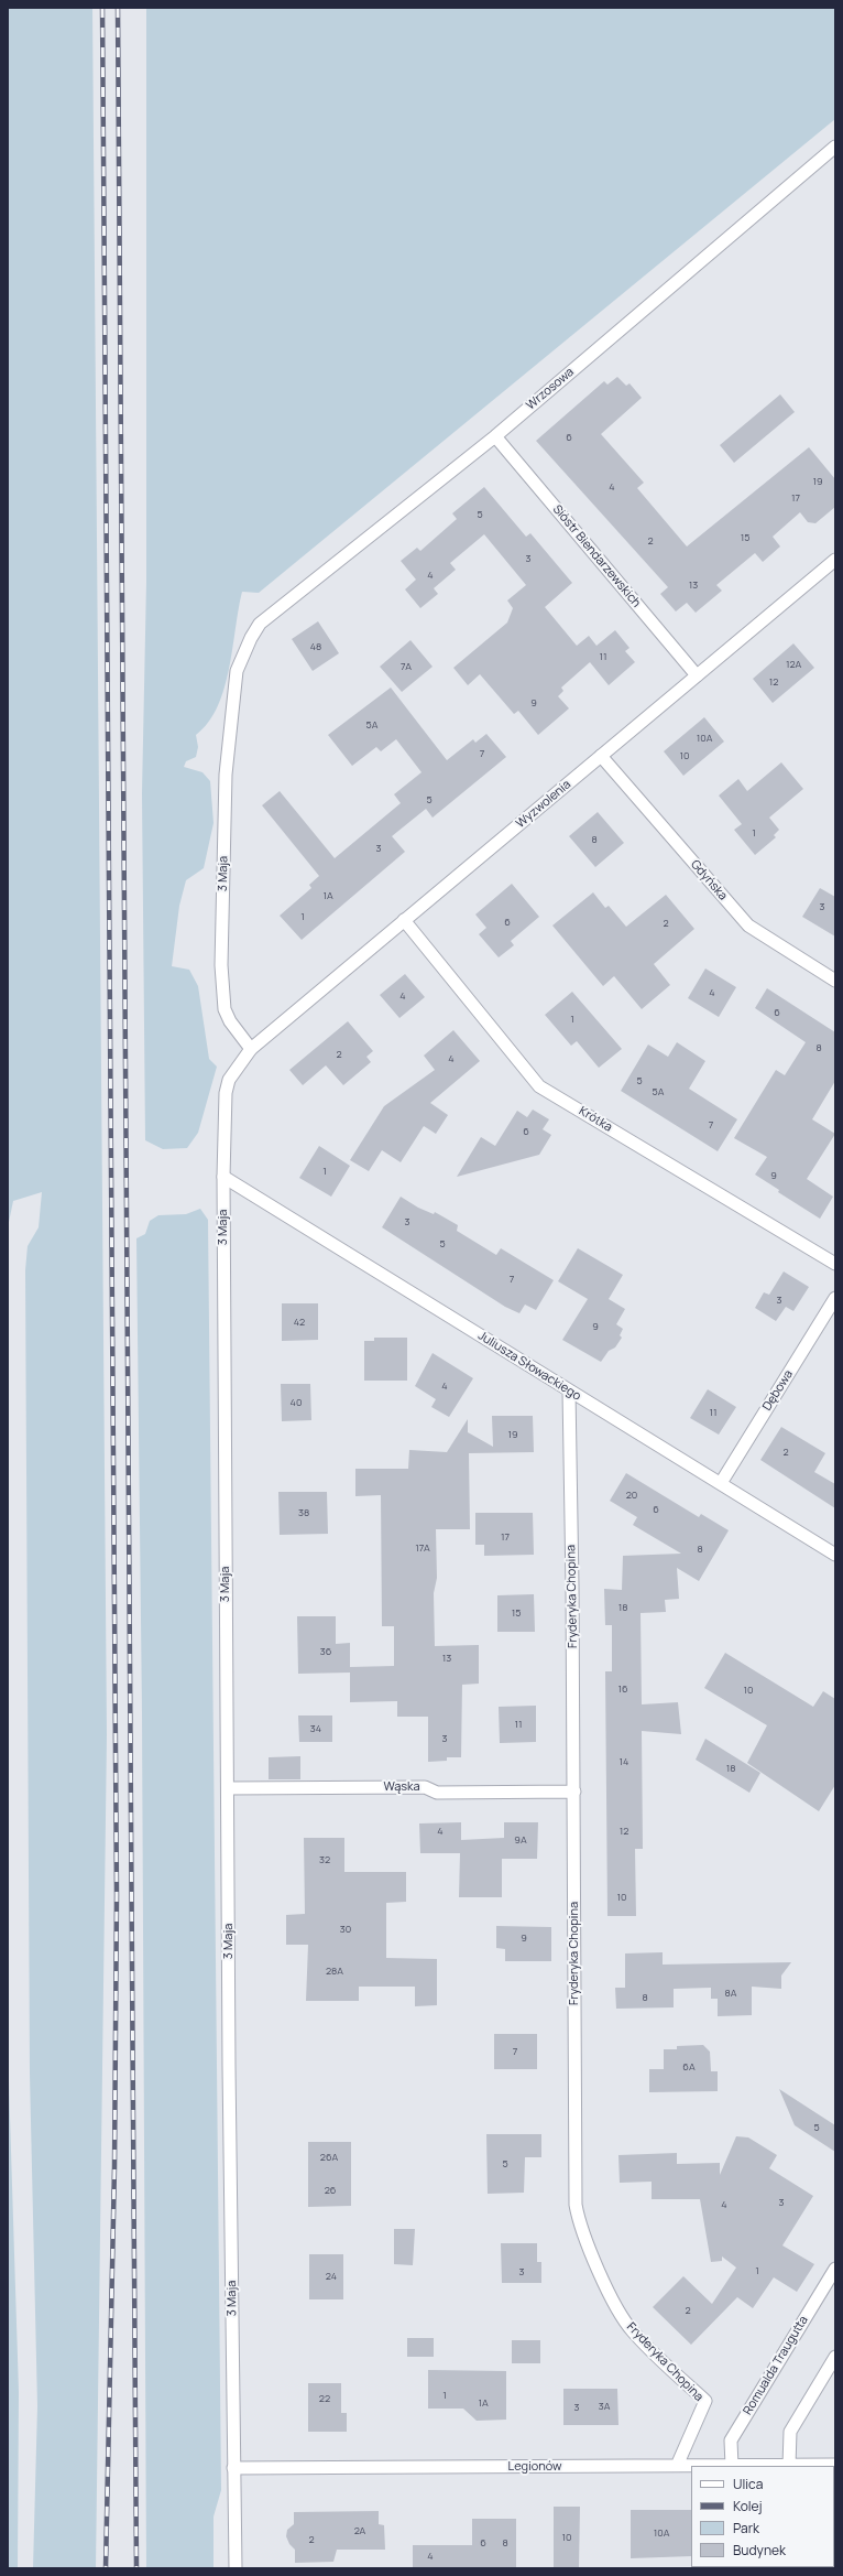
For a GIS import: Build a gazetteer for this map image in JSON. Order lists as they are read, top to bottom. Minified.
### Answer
{"streets":{"street":["Wrzosowa","Sióstr Biendarzewskich","Wyzwolenia","3 Maja","Gdyńska","Krótka","Juliusza Słowackiego","Dębowa","Fryderyka Chopina","Wąska","Romualda Traugutta","Legionów"]},"crossings":[["Wrzosowa","Sióstr Biendarzewskich"],["Wrzosowa","3 Maja"],["Sióstr Biendarzewskich","Wyzwolenia"],["Wyzwolenia","3 Maja"],["Wyzwolenia","Gdyńska"],["Wyzwolenia","Krótka"],["3 Maja","Juliusza Słowackiego"],["3 Maja","Wąska"],["3 Maja","Legionów"],["Juliusza Słowackiego","Dębowa"],["Juliusza Słowackiego","Fryderyka Chopina"],["Fryderyka Chopina","Wąska"],["Fryderyka Chopina","Legionów"],["Romualda Traugutta","Legionów"]],"house_numbers":["6","19","4","17","5","15","2","3","4","13","48","11","12A","7A","12","9","5A","10A","7","10","5","1","8","3","1A","3","1","6","2","4","4","6","1","8","2","4","5","5A","7","6","1","9","3","5","7","3","42","9","4","40","11","19","2","20","6","38","17","17A","8","18","15","36","13","16","10","11","34","3","14","18","4","12","9A","32","10","30","9","28A","8A","8","7","6A","5","26A","5","26","3","4","1","3","24","2","1","22","1A","3A","3","2A","10A","10","2","6","8","4"],"legend":["Ulica","Kolej","Park","Budynek"]}
